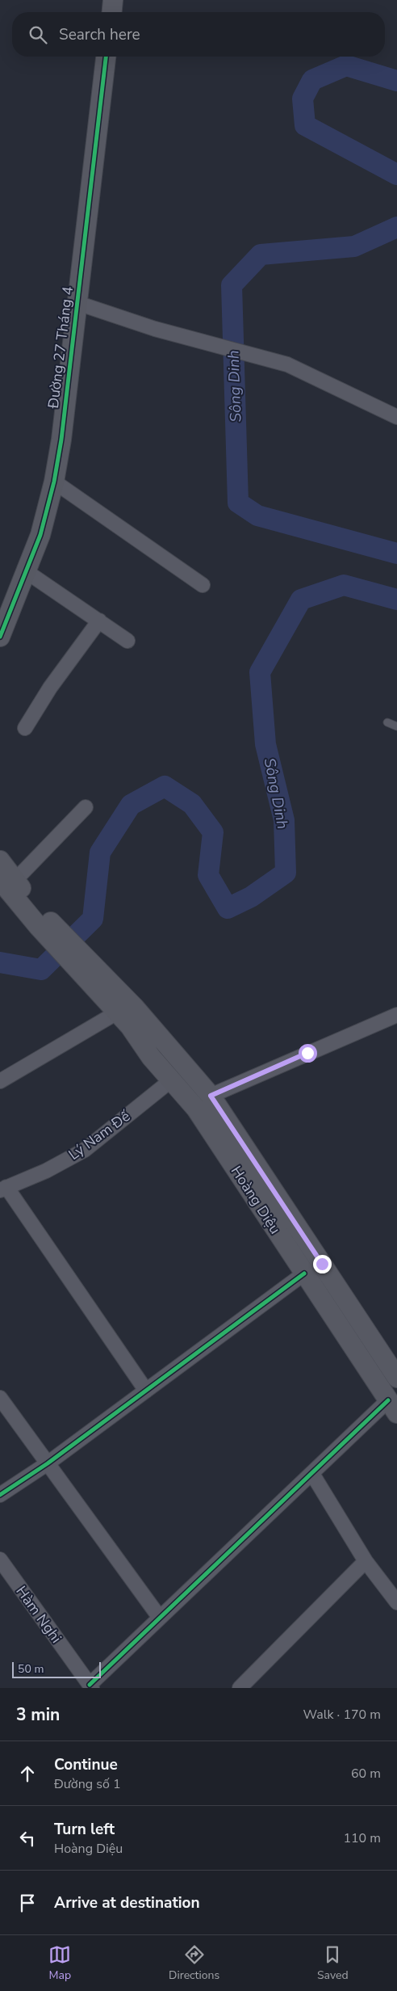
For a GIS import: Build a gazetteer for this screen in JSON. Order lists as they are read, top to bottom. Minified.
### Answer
{"streets":{"main road":["Đường 27 Tháng 4","Hoàng Diệu"],"street":["Lý Nam Đế","Hàm Nghi"]},"crossings":[["Lý Nam Đế","Hoàng Diệu"]],"water":["Sông Dinh"],"scale_bar":"50 m","page":{"search":"Search here","scale":"50 m","heading":["3 min","Walk · 170 m"],"list":[["Continue","Đường số 1","60 m"],["Turn left","Hoàng Diệu","110 m"],"Arrive at destination"],"nav":["Map","Directions","Saved"]}}
